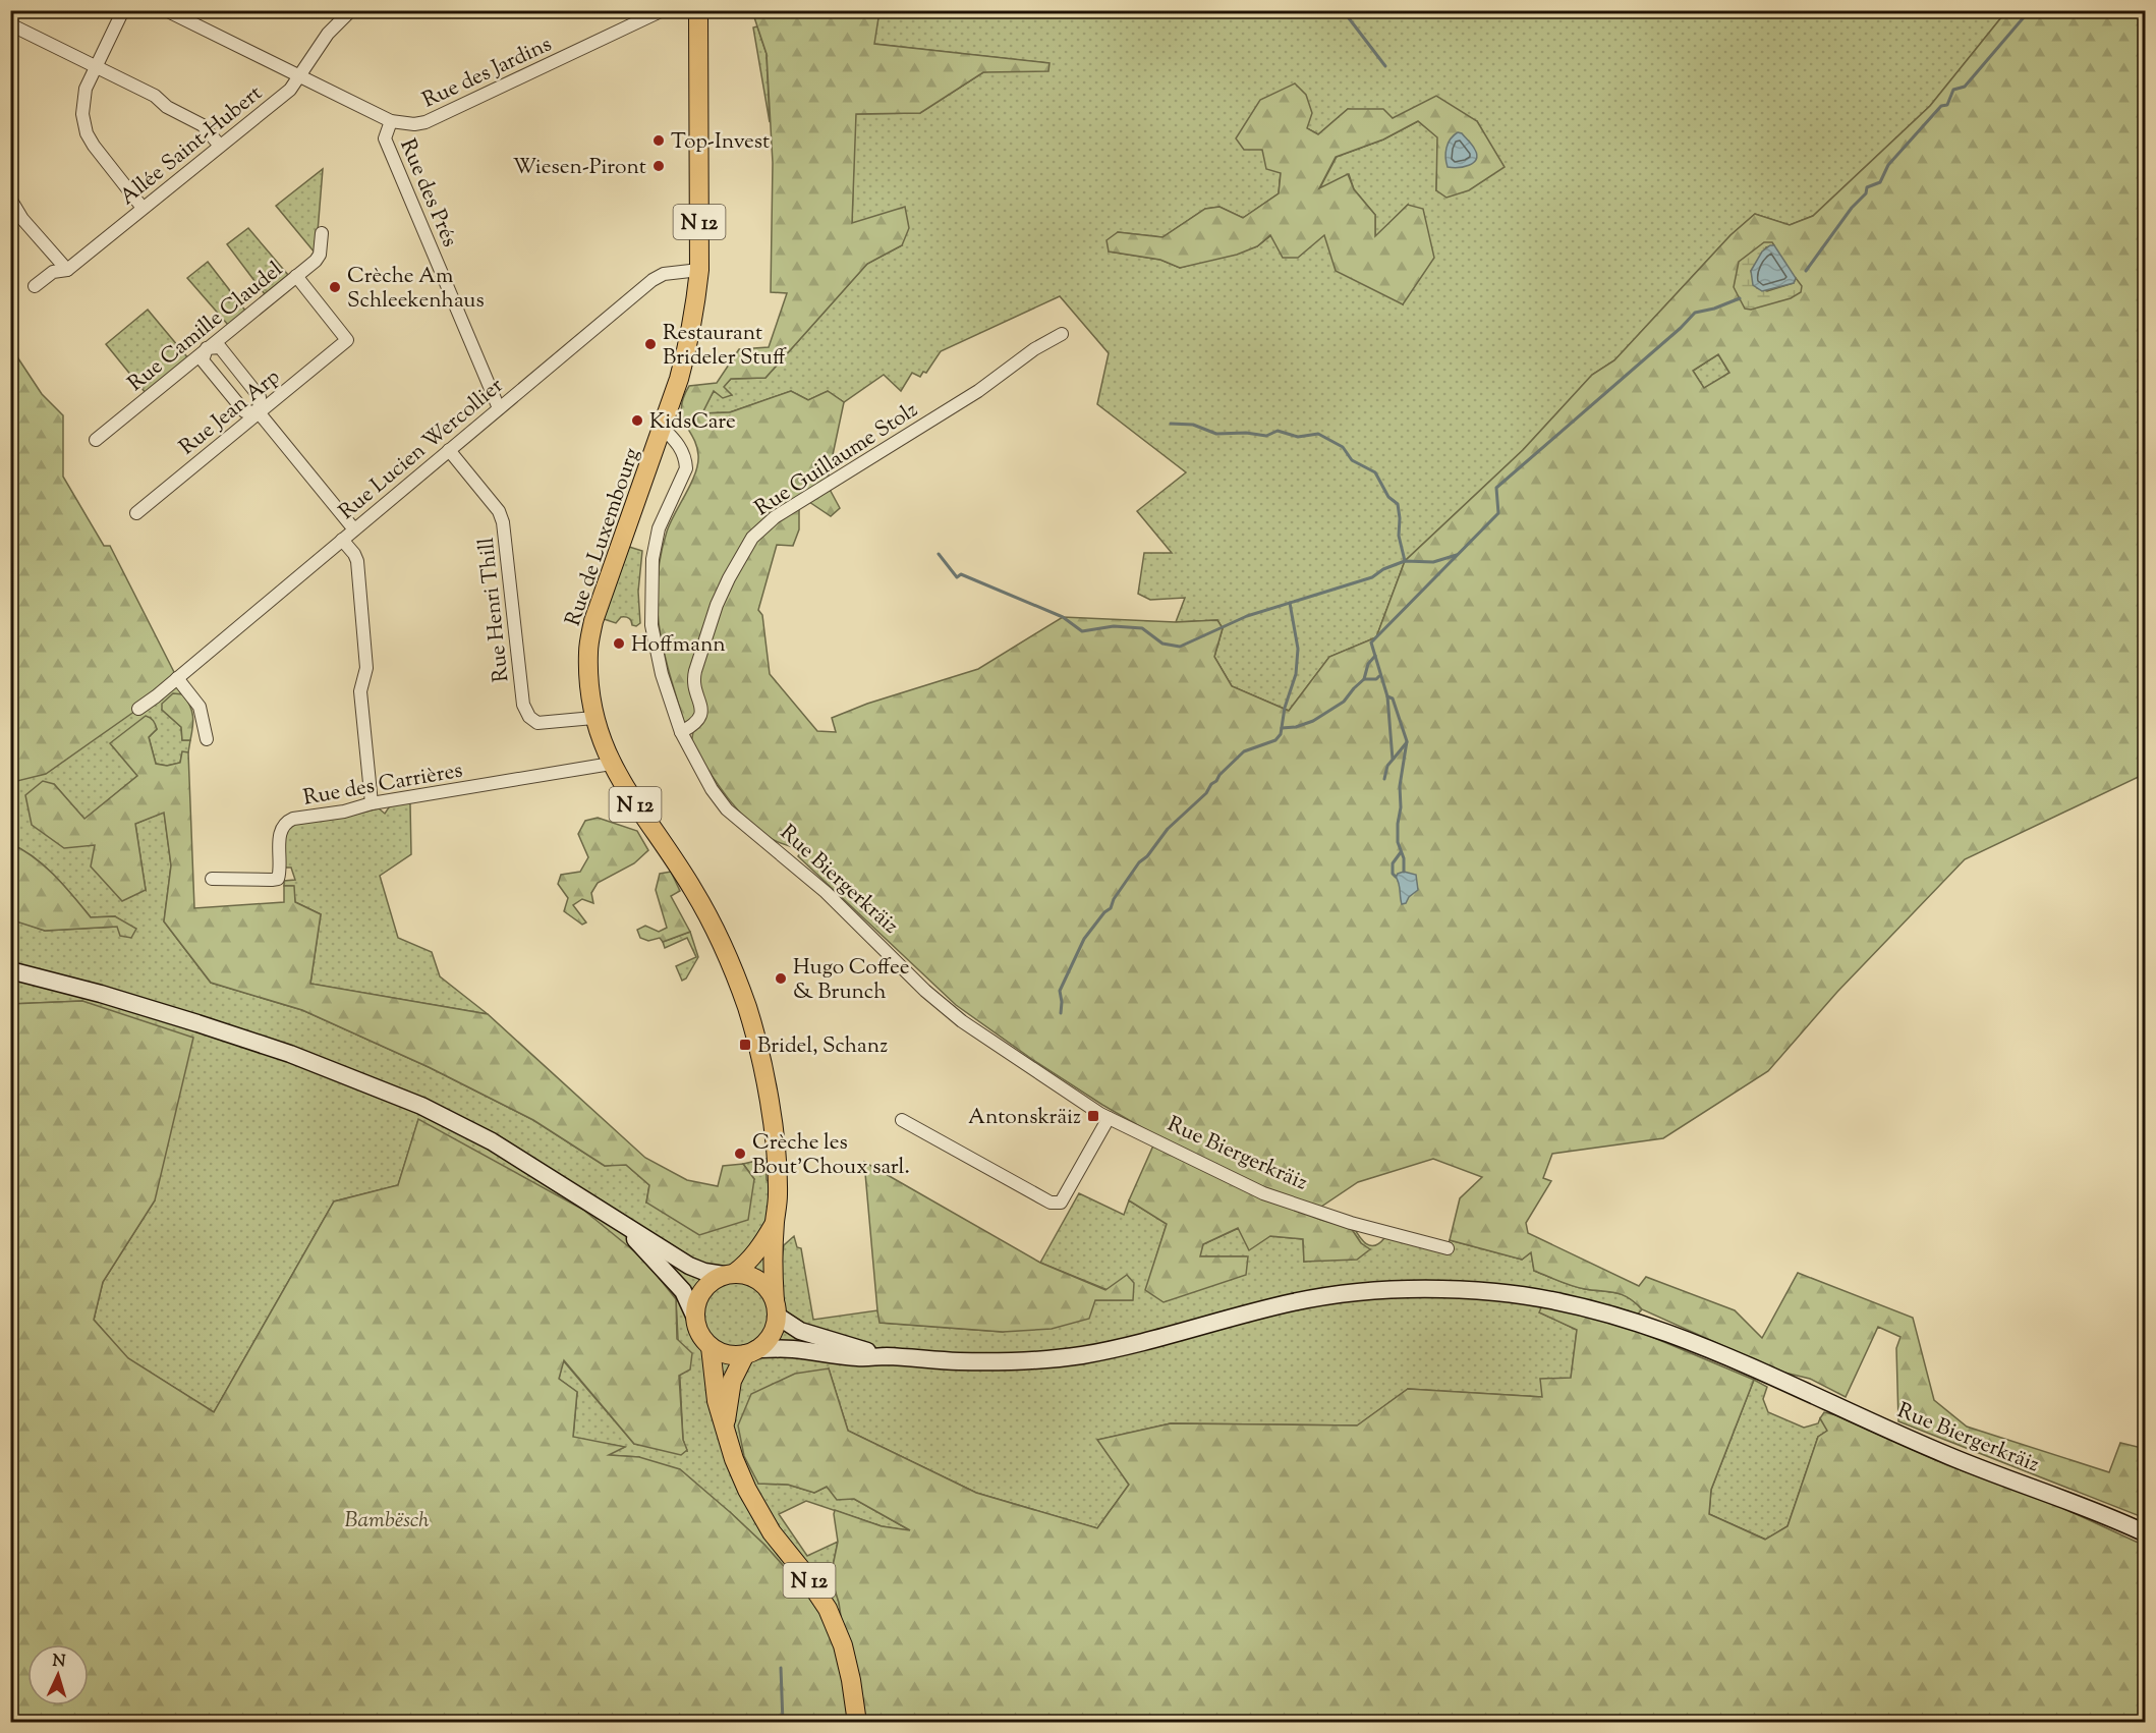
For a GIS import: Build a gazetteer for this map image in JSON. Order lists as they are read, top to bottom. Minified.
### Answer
{"streets":{"main road":["N 12","Rue de Luxembourg","Rue Biergerkräiz"],"street":["Rue des Jardins","Allée Saint-Hubert","Rue des Prés","Rue Camille Claudel","Rue Jean Arp","Rue Lucien Wercollier","Rue Guillaume Stolz","Rue Henri Thill","Rue des Carrières"]},"crossings":[["Rue des Jardins","Rue des Prés"],["Allée Saint-Hubert","Rue des Prés"],["Rue des Prés","Rue Lucien Wercollier"],["N 12","Rue de Luxembourg"],["Rue Camille Claudel","Rue Jean Arp"],["Rue Lucien Wercollier","Rue de Luxembourg"],["Rue Lucien Wercollier","Rue Henri Thill"],["Rue Guillaume Stolz","Rue Biergerkräiz"],["Rue de Luxembourg","Rue Henri Thill"],["Rue de Luxembourg","Rue des Carrières"],["Rue de Luxembourg","Rue Biergerkräiz"]],"parks":["Bambësch"],"places":{"other":["Top-Invest","Wiesen-Piront","Crèche Am Schleekenhaus","Restaurant Brideler Stuff","KidsCare","Hoffmann","Hugo Coffee & Brunch","Crèche les Bout'Choux sarl."],"transit":["Bridel, Schanz","Antonskräiz"]},"north":"top"}
